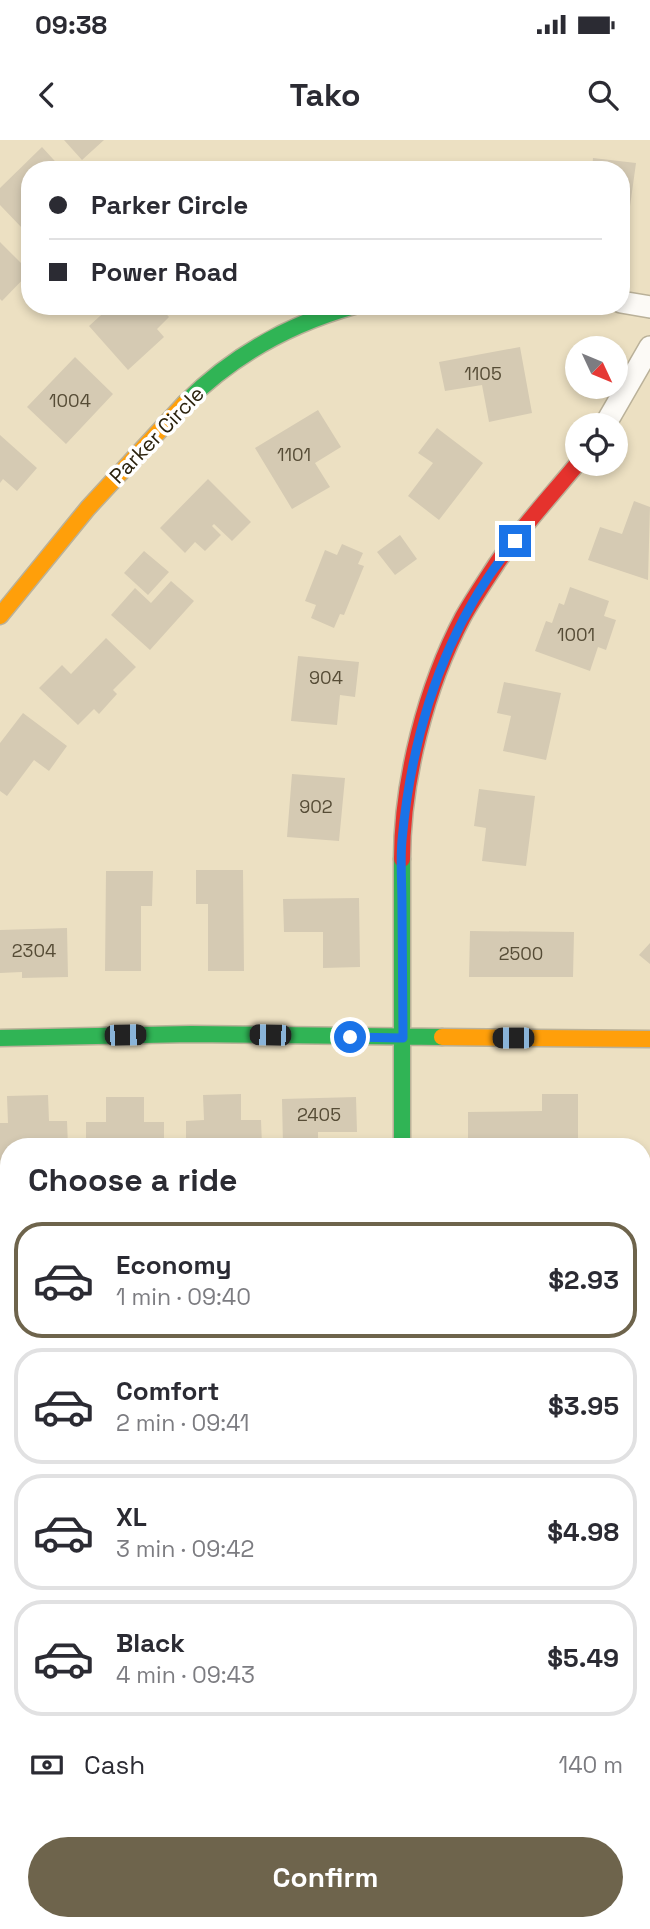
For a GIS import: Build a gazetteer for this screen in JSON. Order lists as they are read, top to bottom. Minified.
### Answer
{"streets":{"street":["Parker Circle"]},"house_numbers":["1105","1004","1101","1001","904","902","2304","2500","2405"],"north":"bottom right","page":{"status":"09:38","header":"Tako","banner":["Parker Circle","Power Road"],"heading":"Choose a ride","list":[{"name":"Economy","note":"1 min · 09:40","value":"$2.93"},{"name":"Comfort","note":"2 min · 09:41","value":"$3.95"},{"name":"XL","note":"3 min · 09:42","value":"$4.98"},{"name":"Black","note":"4 min · 09:43","value":"$5.49"}],"pay":["Cash","140 m"],"buttons":"Confirm"}}
